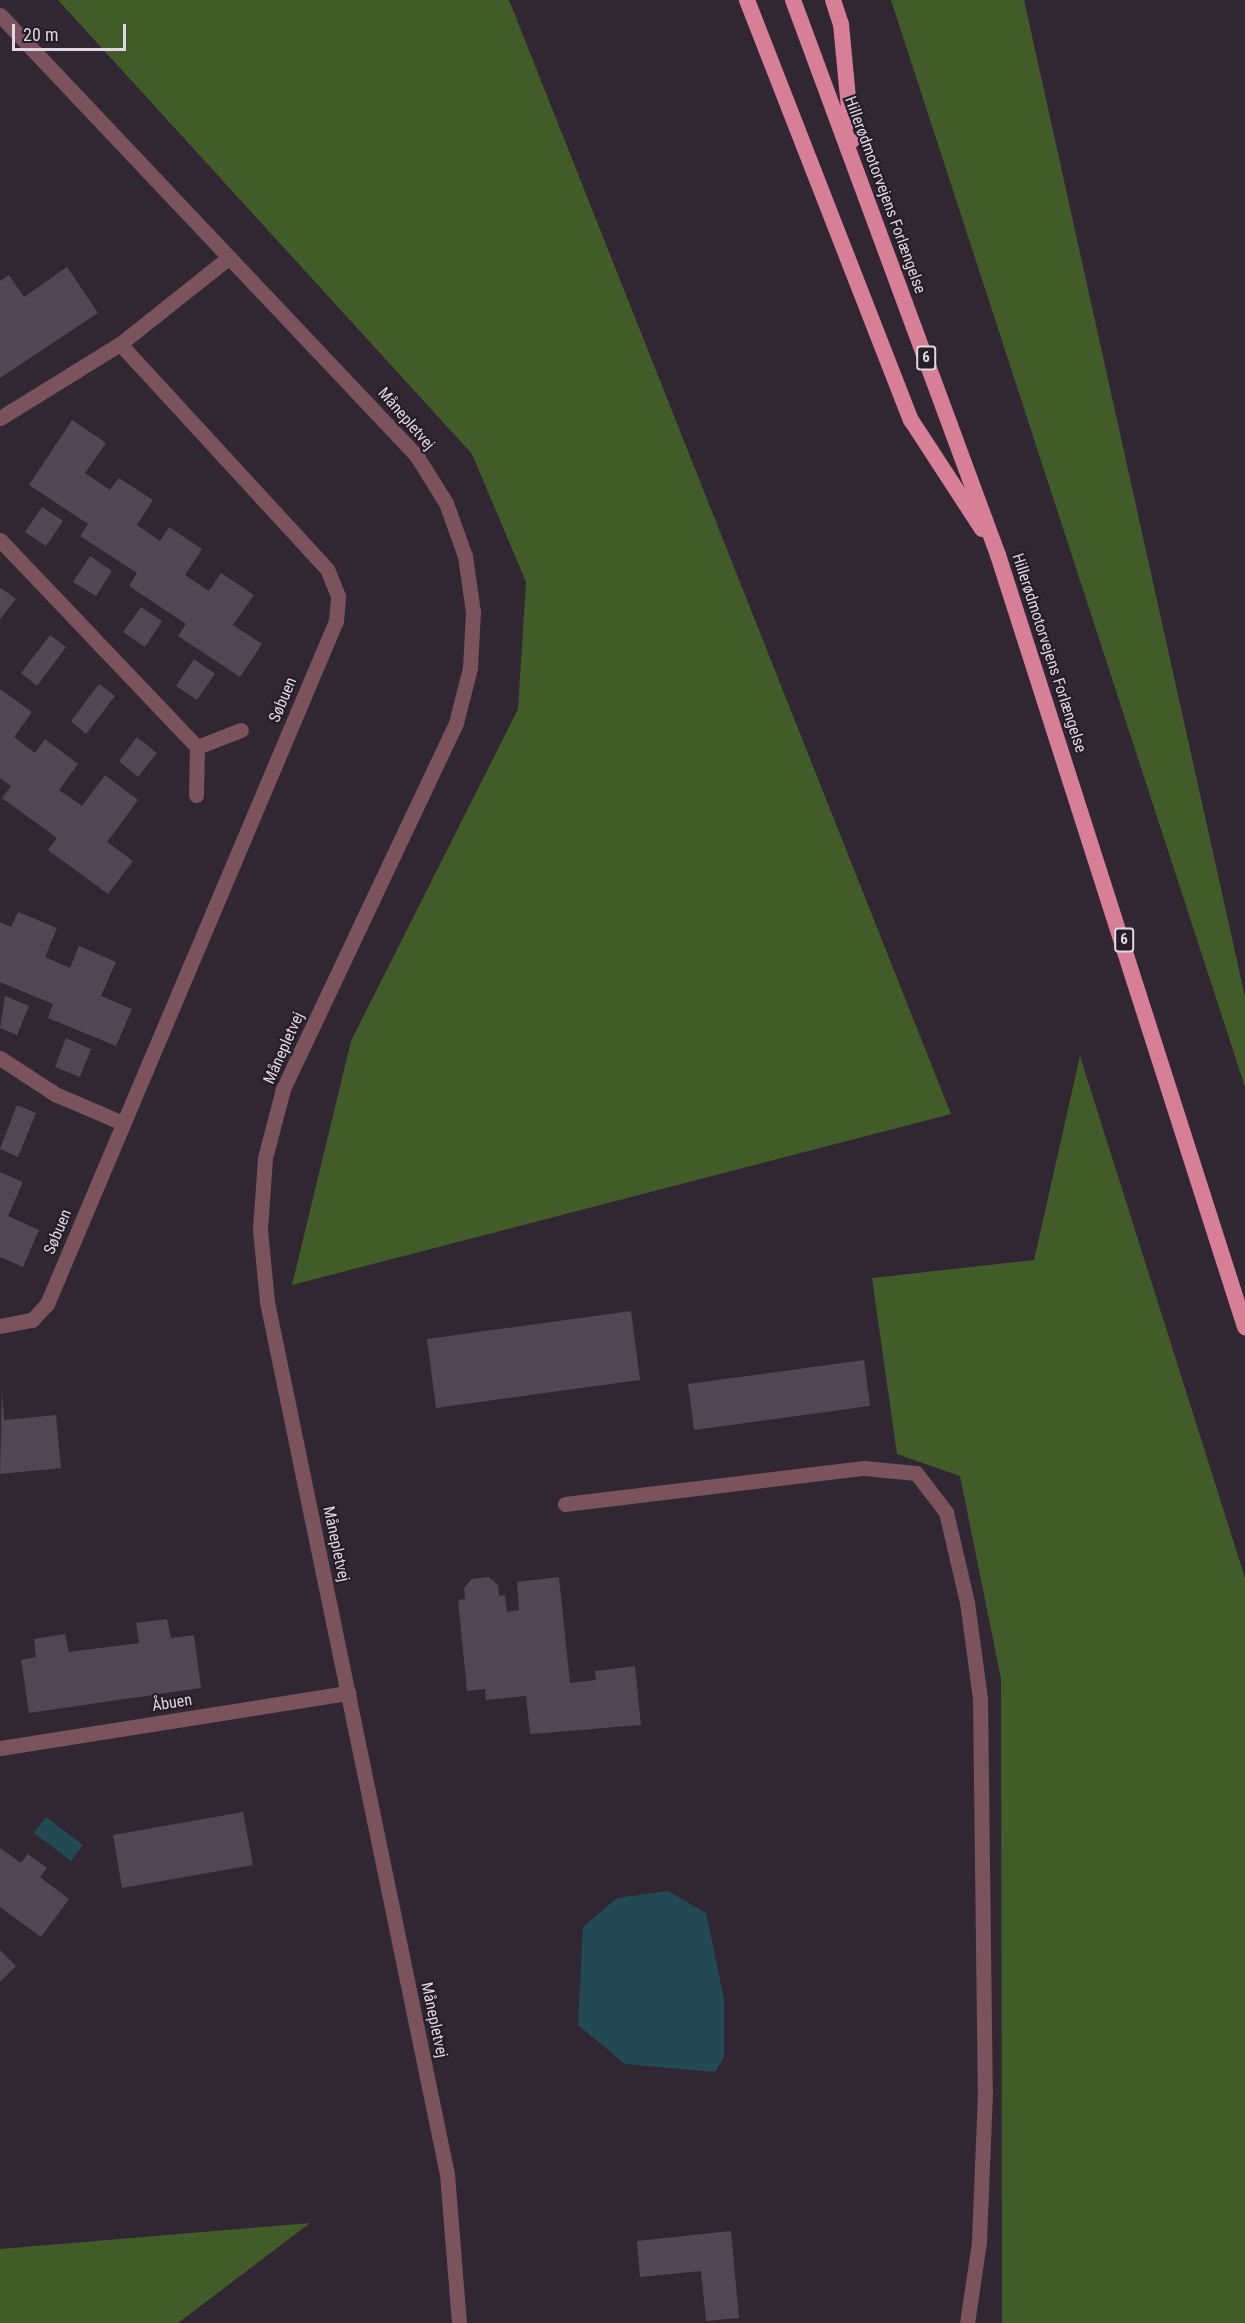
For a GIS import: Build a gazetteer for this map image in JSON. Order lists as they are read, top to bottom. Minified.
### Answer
{"streets":{"highway":["Hillerødmotorvejens Forlængelse","6"],"street":["Månepletvej","Søbuen","Åbuen"]},"crossings":[["Månepletvej","Åbuen"]],"scale_bar":"20 m"}
